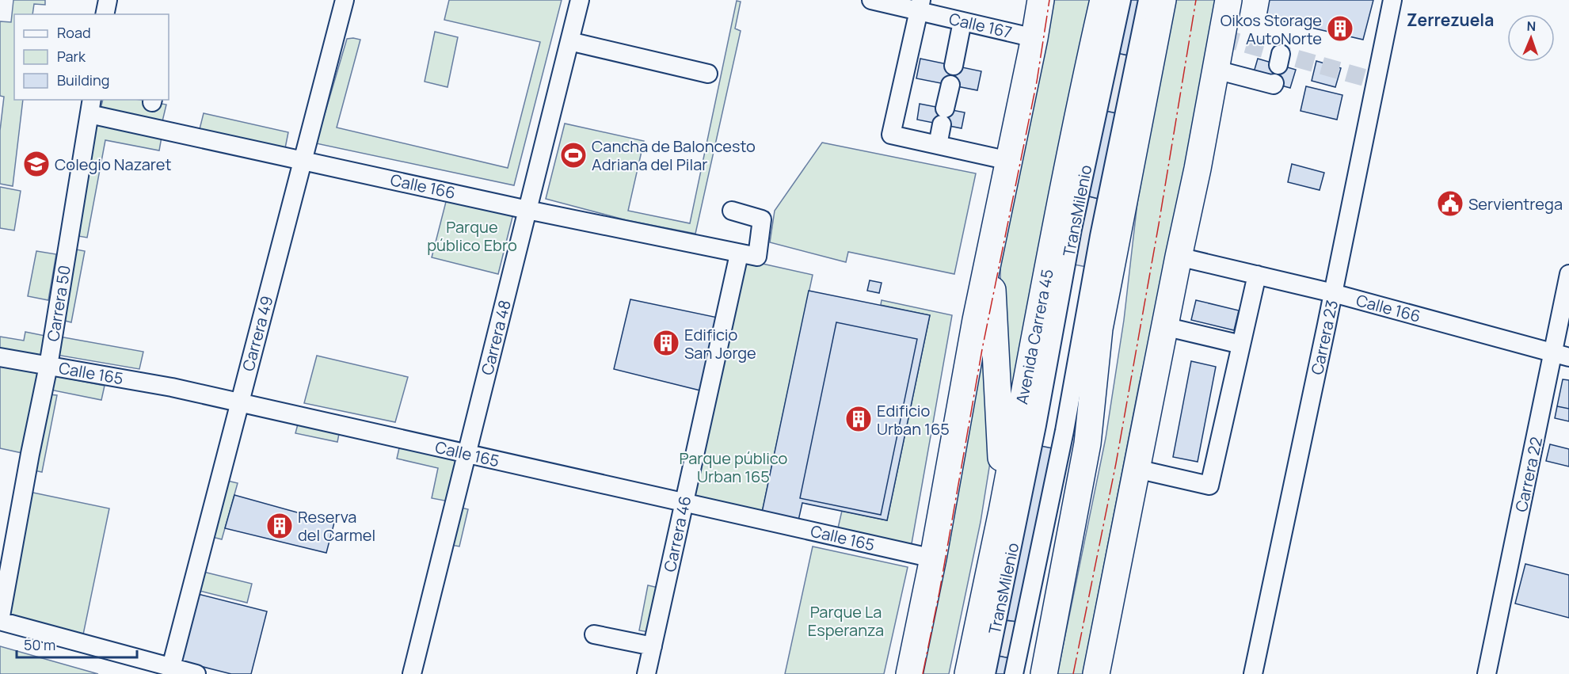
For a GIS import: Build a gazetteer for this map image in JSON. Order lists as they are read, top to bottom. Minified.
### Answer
{"streets":{"highway":["Avenida Carrera 45"],"street":["Calle 167","Calle 166","TransMilenio","Carrera 50","Carrera 49","Carrera 48","Carrera 23","Calle 165","Carrera 22","Carrera 46"]},"crossings":[["Calle 166","Carrera 50"],["Calle 166","Carrera 49"],["Calle 166","Carrera 48"],["Calle 166","Carrera 23"],["Calle 166","Carrera 22"],["Calle 166","Carrera 46"],["Carrera 50","Calle 165"],["Carrera 49","Calle 165"],["Carrera 48","Calle 165"],["Calle 165","Carrera 46"]],"districts":["Zerrezuela"],"parks":["Parque público Ebro","Parque público Urban 165","Parque La Esperanza"],"places":{"building":["Oikos Storage AutoNorte","Edificio San Jorge","Edificio Urban 165","Reserva del Carmel"],"sports":["Cancha de Baloncesto Adriana del Pilar"],"school or university":["Colegio Nazaret"],"public building":["Servientrega"]},"legend":["Road","Park","Building"],"scale_bar":"50 m","north":"top"}
